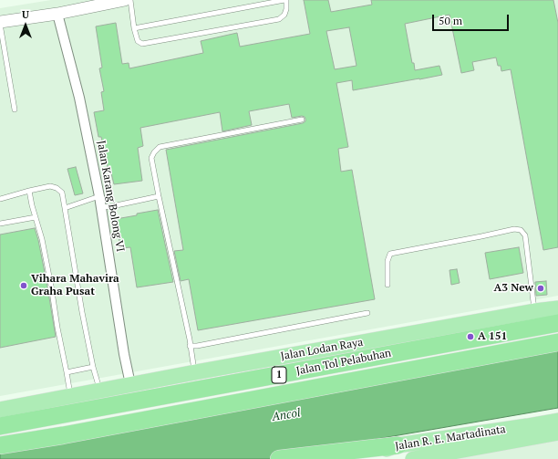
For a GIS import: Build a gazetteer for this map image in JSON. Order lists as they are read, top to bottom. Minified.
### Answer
{"streets":{"highway":["Jalan Lodan Raya","Jalan Tol Pelabuhan","1","Jalan R. E. Martadinata"],"street":["Jalan Karang Bolong VI"]},"crossings":[["Jalan Karang Bolong VI","Jalan Lodan Raya"],["Jalan Lodan Raya","Jalan Tol Pelabuhan"]],"water":["Ancol"],"places":["Vihara Mahavira Graha Pusat","A3 New","A 151"],"scale_bar":"50 m","north":"top"}
